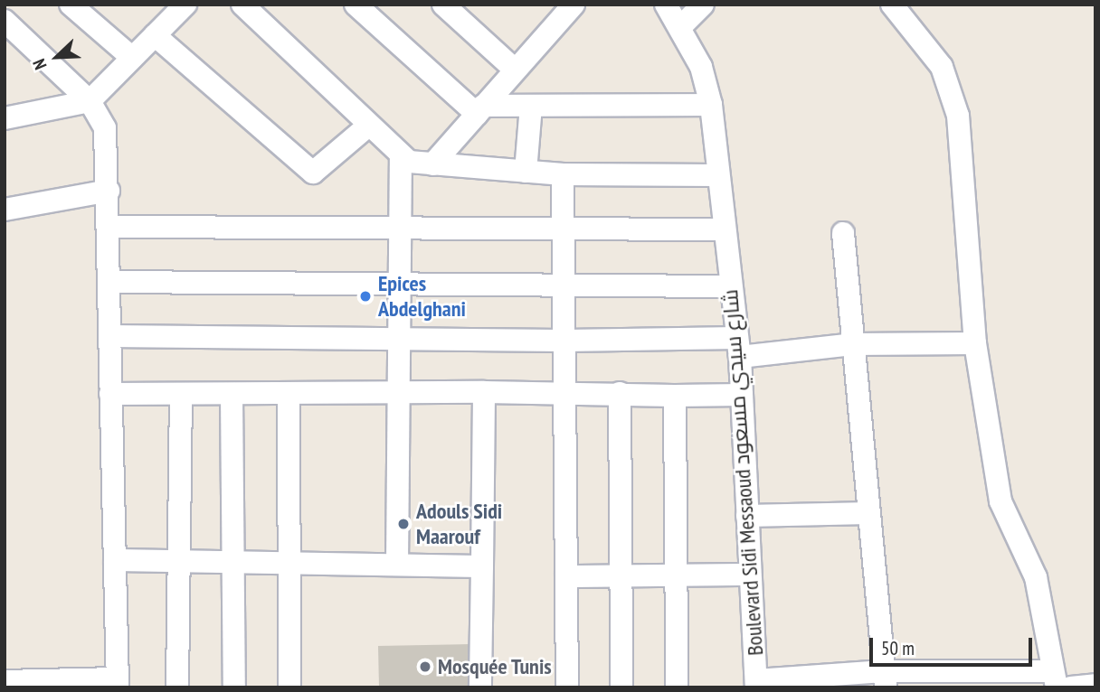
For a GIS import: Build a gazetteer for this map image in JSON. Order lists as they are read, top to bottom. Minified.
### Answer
{"streets":{"street":["Boulevard Sidi Messaoud شارع سيدي مسعود"]},"places":["Epices Abdelghani","Adouls Sidi Maarouf","Mosquée Tunis"],"scale_bar":"50 m","north":"bottom left"}
